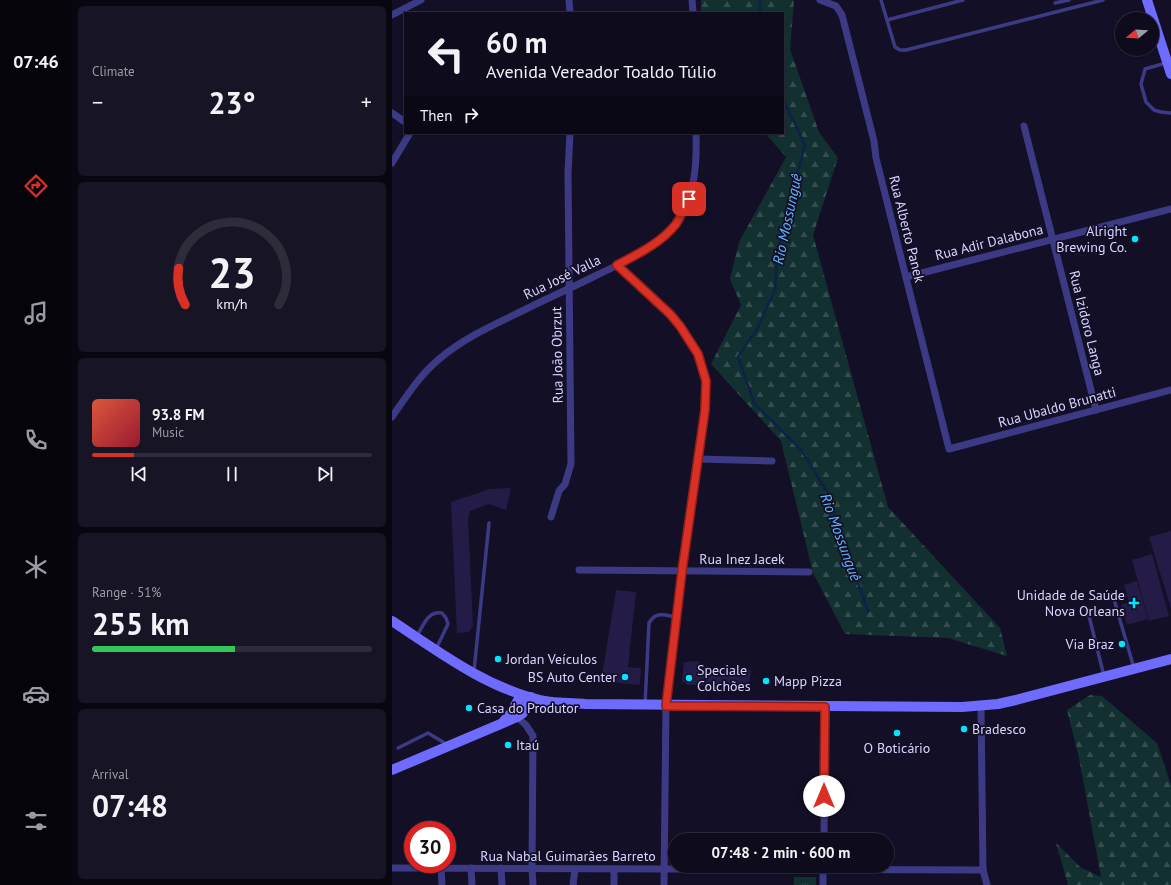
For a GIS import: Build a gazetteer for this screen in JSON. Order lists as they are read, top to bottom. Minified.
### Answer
{"streets":{"street":["Rua Alberto Panek","Rua Adir Dalabona","Rua José Valla","Rua Izidoro Langa","Rua João Obrzut","Rua Ubaldo Brunatti","Rua Inez Jacek","Rua Nabal Guimarães Barreto"]},"crossings":[["Rua Alberto Panek","Rua Adir Dalabona"],["Rua Alberto Panek","Rua Ubaldo Brunatti"],["Rua Adir Dalabona","Rua Izidoro Langa"],["Rua José Valla","Rua João Obrzut"],["Rua Izidoro Langa","Rua Ubaldo Brunatti"]],"water":["Rio Mossunguê"],"places":{"other":["Alright Brewing Co.","Via Braz","Jordan Veículos","BS Auto Center","Speciale Colchões","Mapp Pizza","Casa do Produtor","Bradesco","O Boticário","Itaú"],"health":["Unidade de Saúde Nova Orleans"]},"north":"left","page":{"tabs":"07:46","tile":["Climate",["Range · 51%","255 km"],["Arrival","07:48"]],"turn":["60 m","Avenida Vereador Toaldo Túlio"],"heat":["−","23°","+"],"then":"Then","song":["93.8 FM","Music"],"limit":"30","trip":"07:48 · 2 min · 600 m","gauge":["23","km/h"]}}
